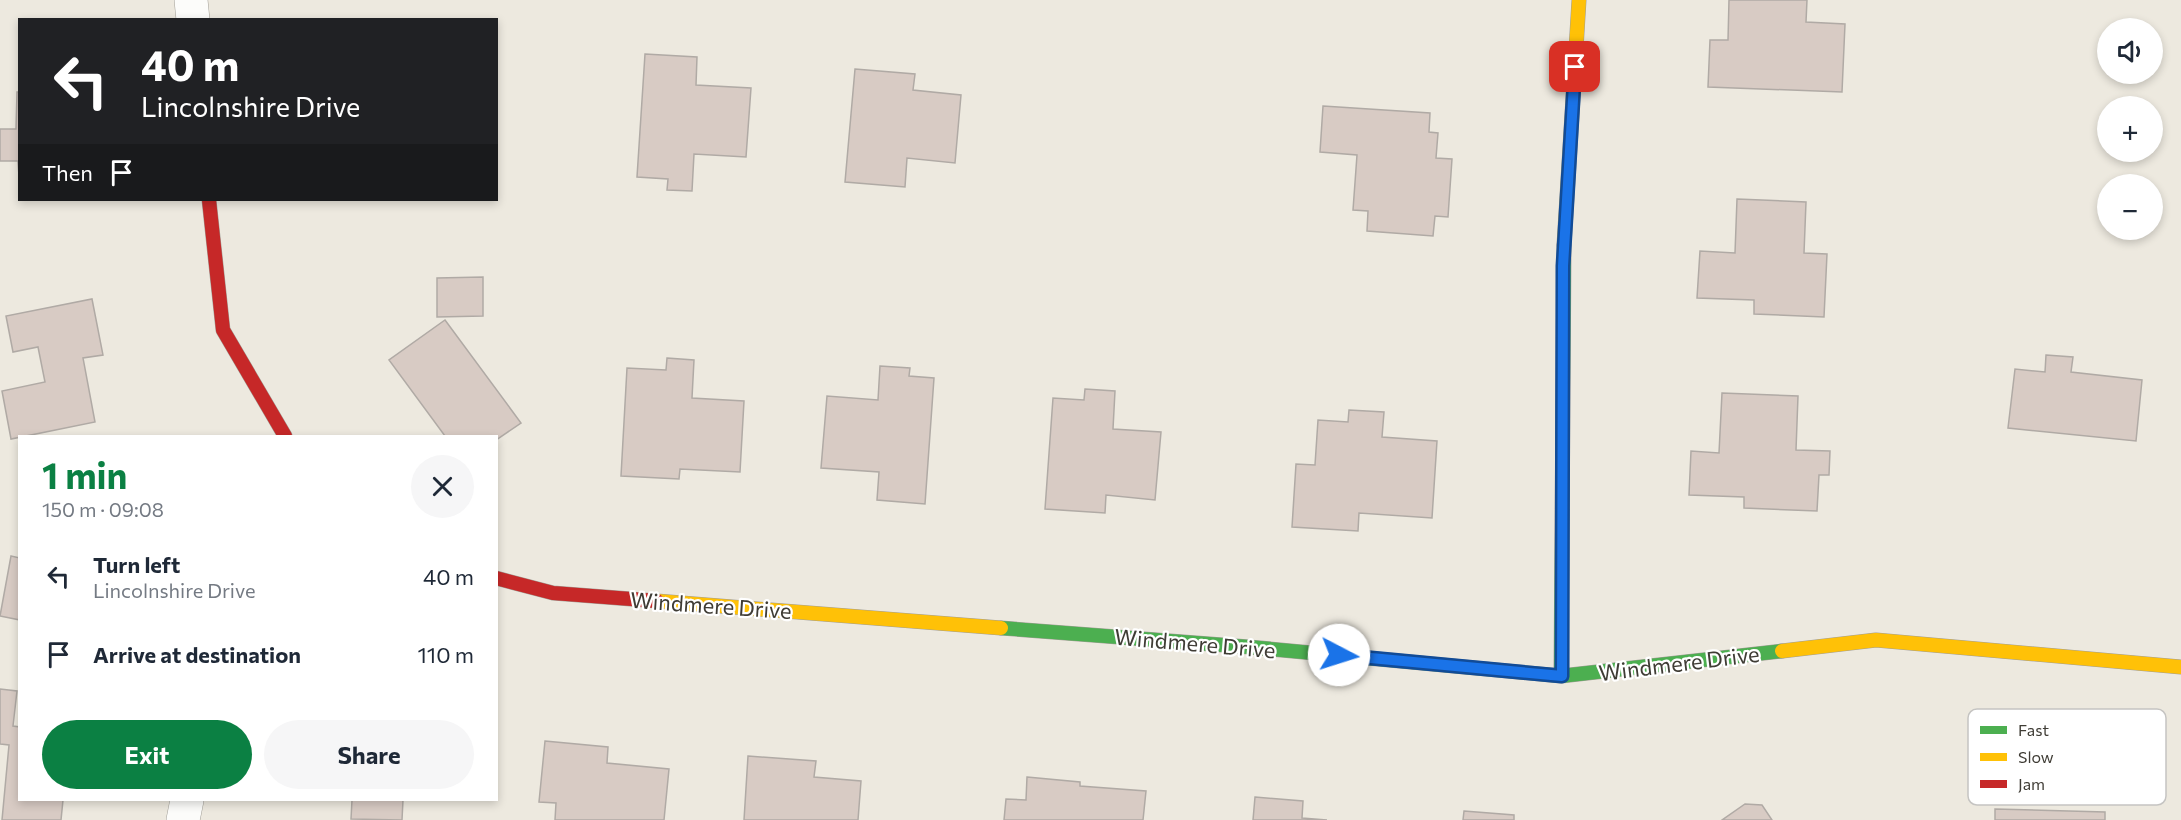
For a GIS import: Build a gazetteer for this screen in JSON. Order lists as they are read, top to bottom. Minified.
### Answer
{"streets":{"street":["Windmere Drive"]},"legend":["Fast","Slow","Jam"],"page":{"map_buttons":["+","−"],"turn":["40 m","Lincolnshire Drive"],"then":"Then","heading":["1 min","150 m · 09:08"],"list":[{"name":"Turn left","note":"Lincolnshire Drive","value":"40 m"},{"name":"Arrive at destination","value":"110 m"}],"buttons":["Exit","Share"]}}
